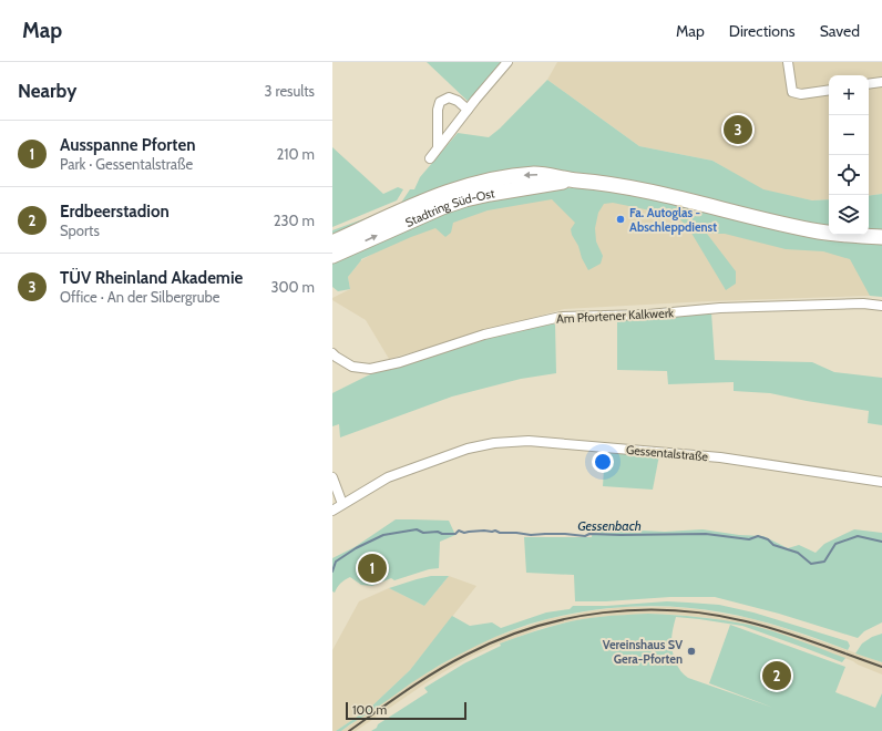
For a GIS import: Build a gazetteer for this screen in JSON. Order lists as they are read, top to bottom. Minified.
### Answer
{"streets":{"main road":["Stadtring Süd-Ost"],"street":["Am Pfortener Kalkwerk","Gessentalstraße"]},"water":["Gessenbach"],"places":["Fa. Autoglas - Abschleppdienst","Vereinshaus SV Gera-Pforten"],"scale_bar":"100 m","page":{"header":"Map","nav":["Map","Directions","Saved"],"heading":["Nearby","3 results"],"map_buttons":["+","−"],"pins":["3","1","2"],"list":[{"mark":"1","name":"Ausspanne Pforten","note":"Park · Gessentalstraße","value":"210 m"},{"mark":"2","name":"Erdbeerstadion","note":"Sports","value":"230 m"},{"mark":"3","name":"TÜV Rheinland Akademie","note":"Office · An der Silbergrube","value":"300 m"}],"scale":"100 m"}}
